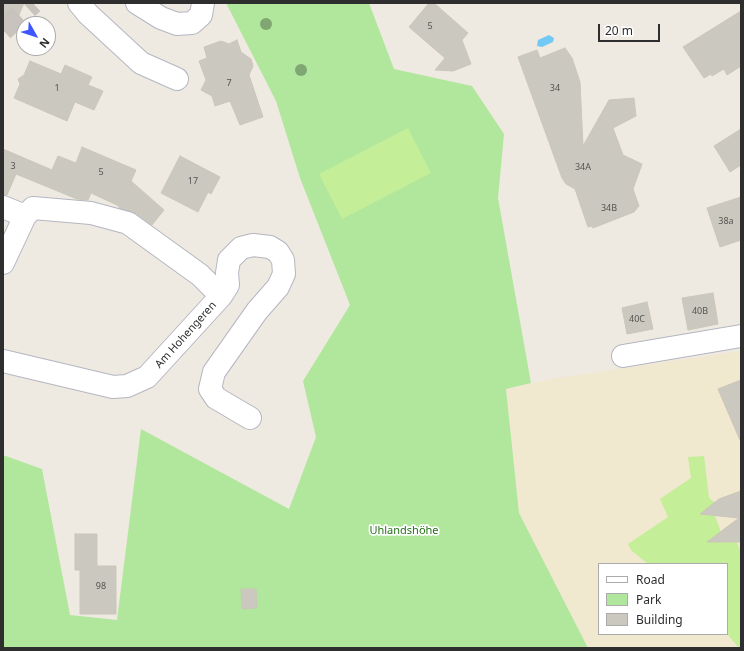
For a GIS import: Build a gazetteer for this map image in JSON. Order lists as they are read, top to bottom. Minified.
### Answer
{"streets":{"street":["Am Hohengeren"]},"parks":["Uhlandshöhe"],"house_numbers":["5","7","1","34","3","34A","5","17","34B","38a","40B","40C","98"],"legend":["Road","Park","Building"],"scale_bar":"20 m","north":"bottom right"}
